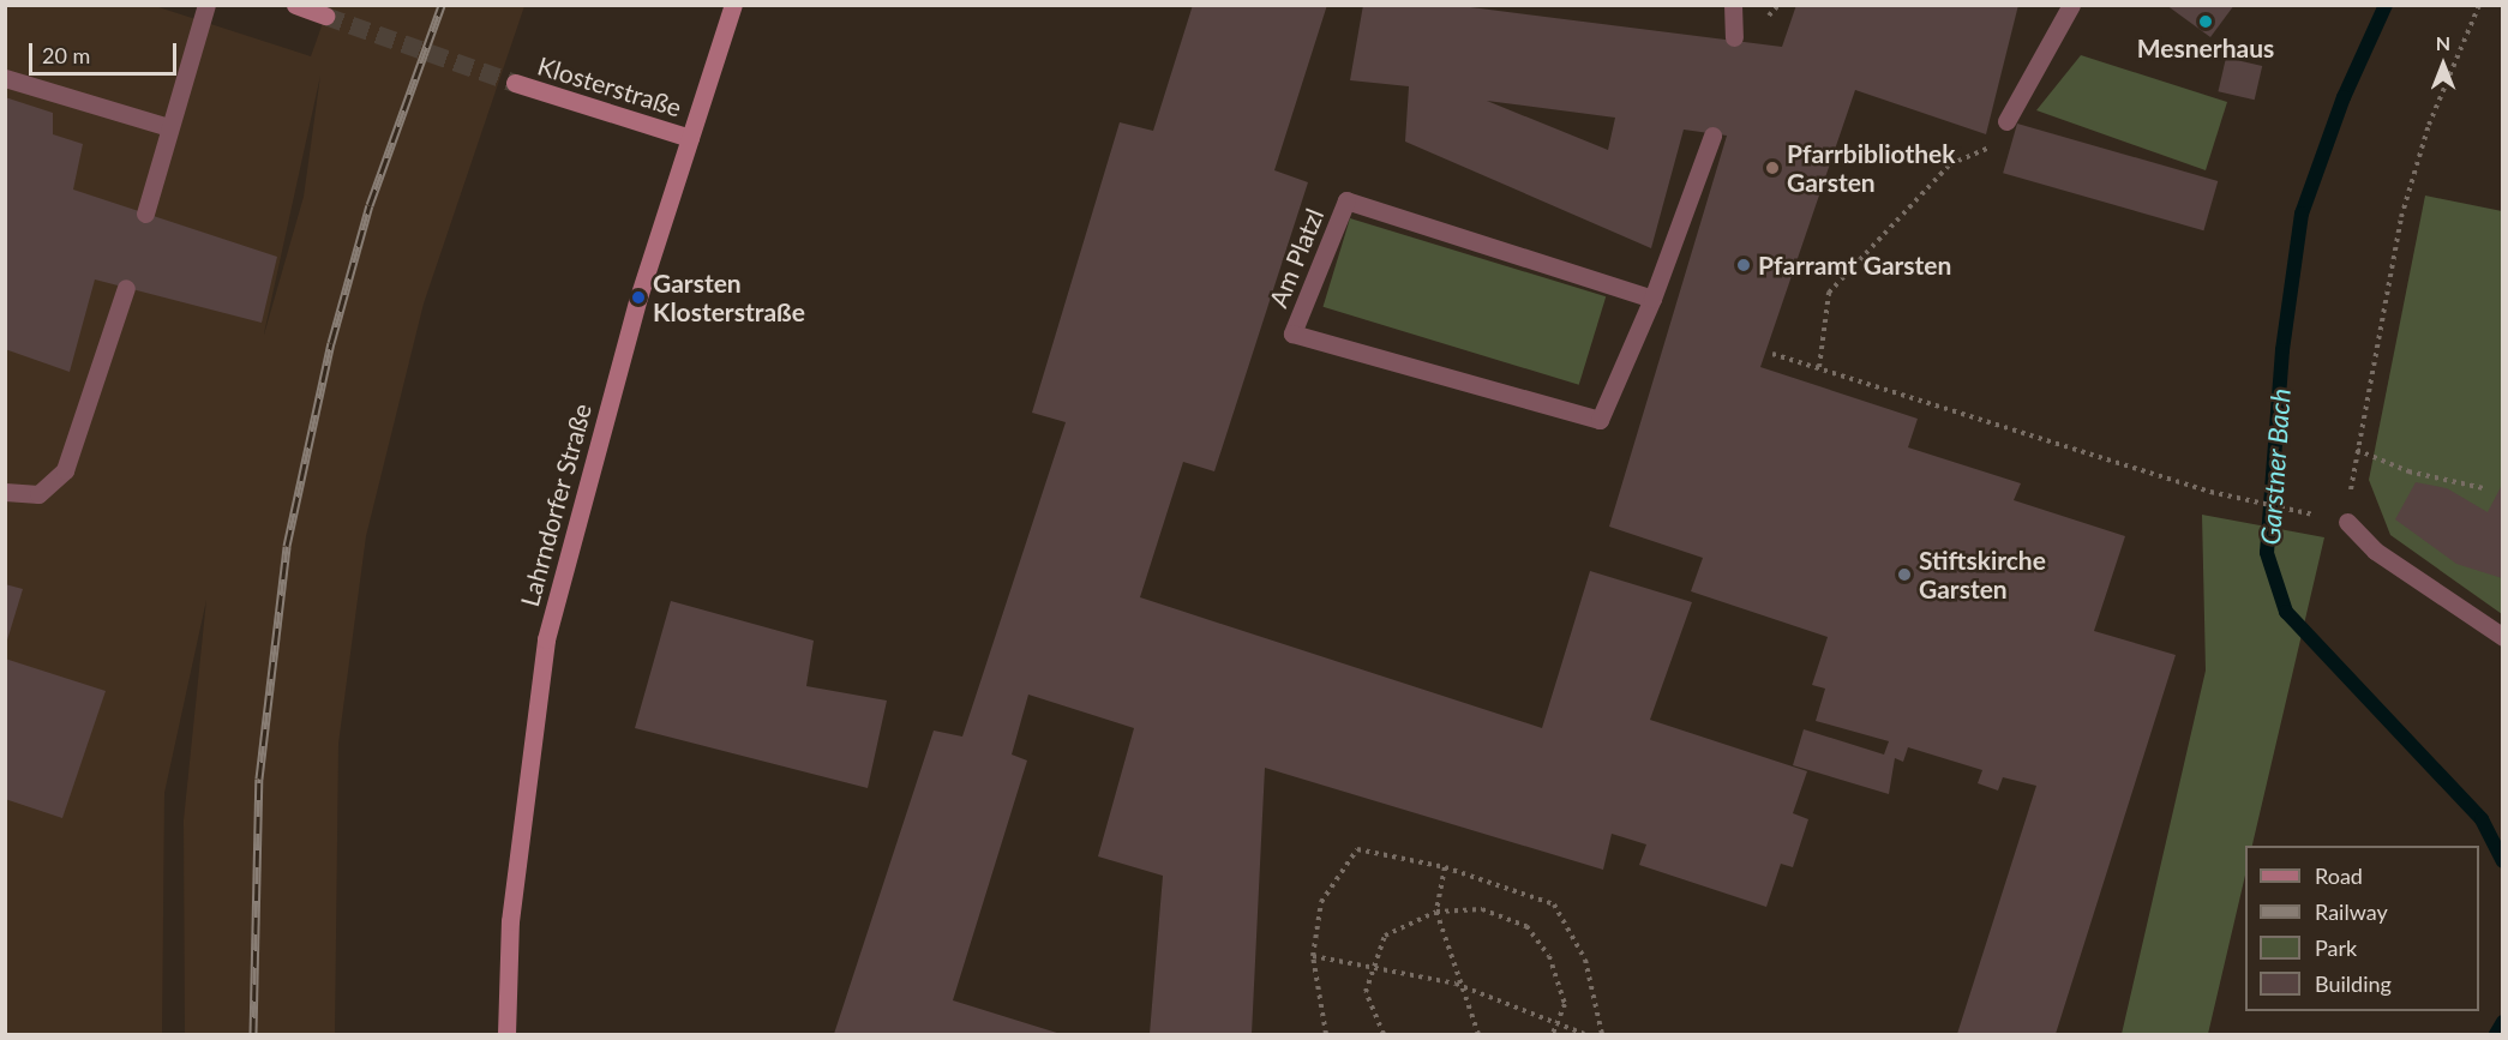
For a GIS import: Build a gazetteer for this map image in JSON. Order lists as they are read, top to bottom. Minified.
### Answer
{"streets":{"street":["Klosterstraße","Am Platzl","Lahrndorfer Straße"]},"crossings":[["Klosterstraße","Lahrndorfer Straße"]],"water":["Garstner Bach"],"places":["Mesnerhaus","Pfarrbibliothek Garsten","Pfarramt Garsten","Garsten Klosterstraße","Stiftskirche Garsten"],"legend":["Road","Railway","Park","Building"],"scale_bar":"20 m","north":"top"}
